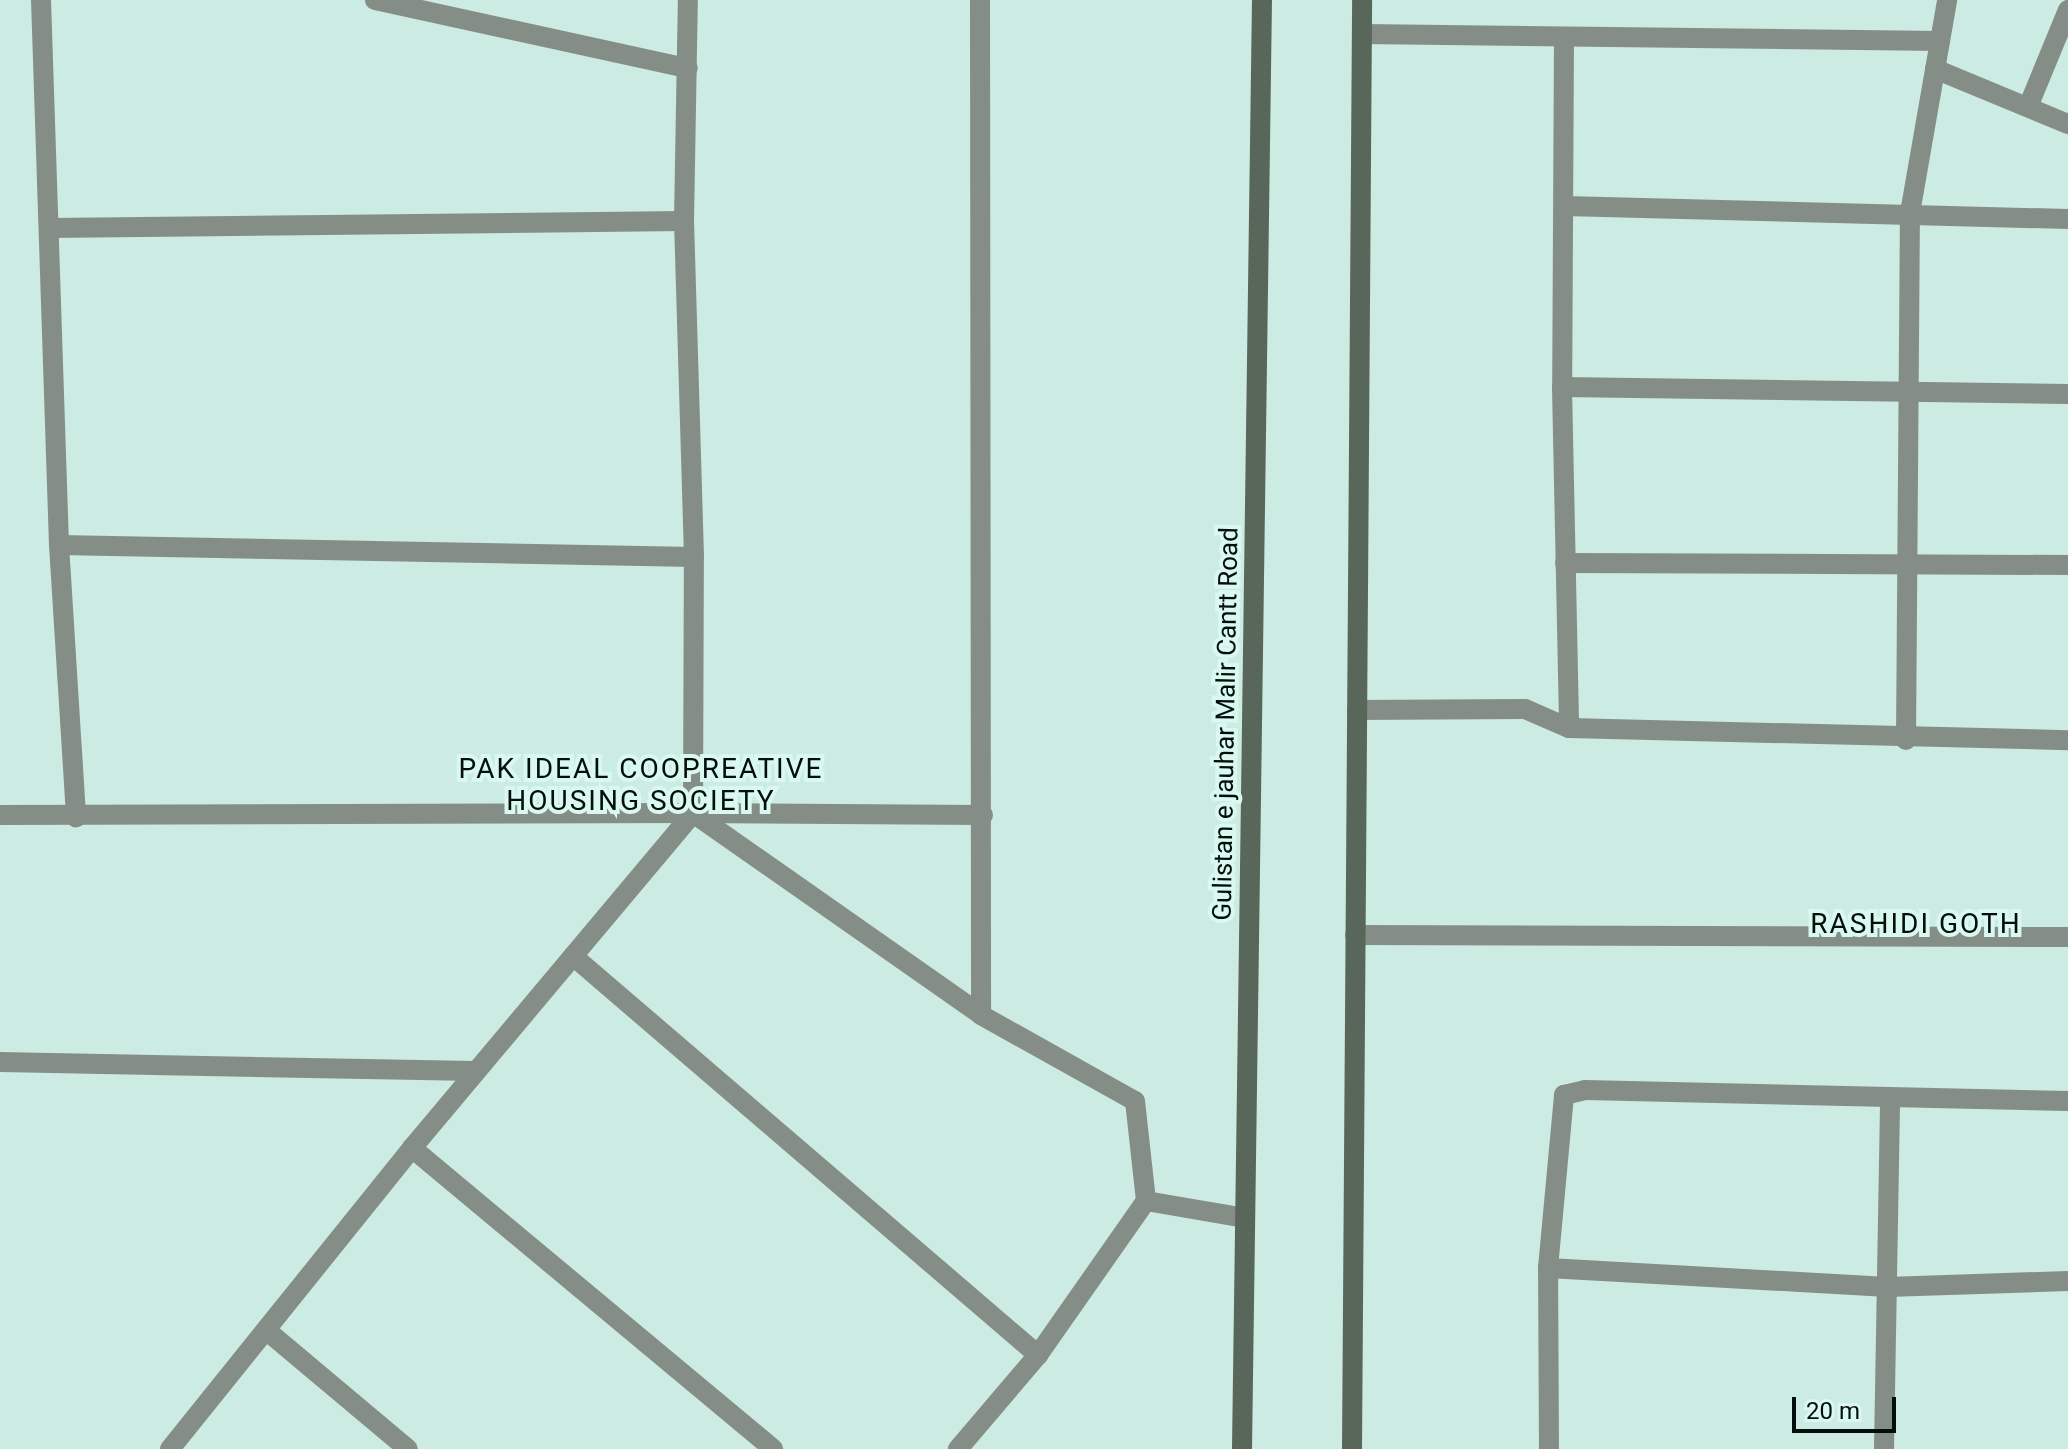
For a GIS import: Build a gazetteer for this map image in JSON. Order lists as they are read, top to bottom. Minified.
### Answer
{"streets":{"main road":["Gulistan e jauhar Malir Cantt Road"]},"districts":["PAK IDEAL COOPREATIVE HOUSING SOCIETY","RASHIDI GOTH"],"scale_bar":"20 m"}
